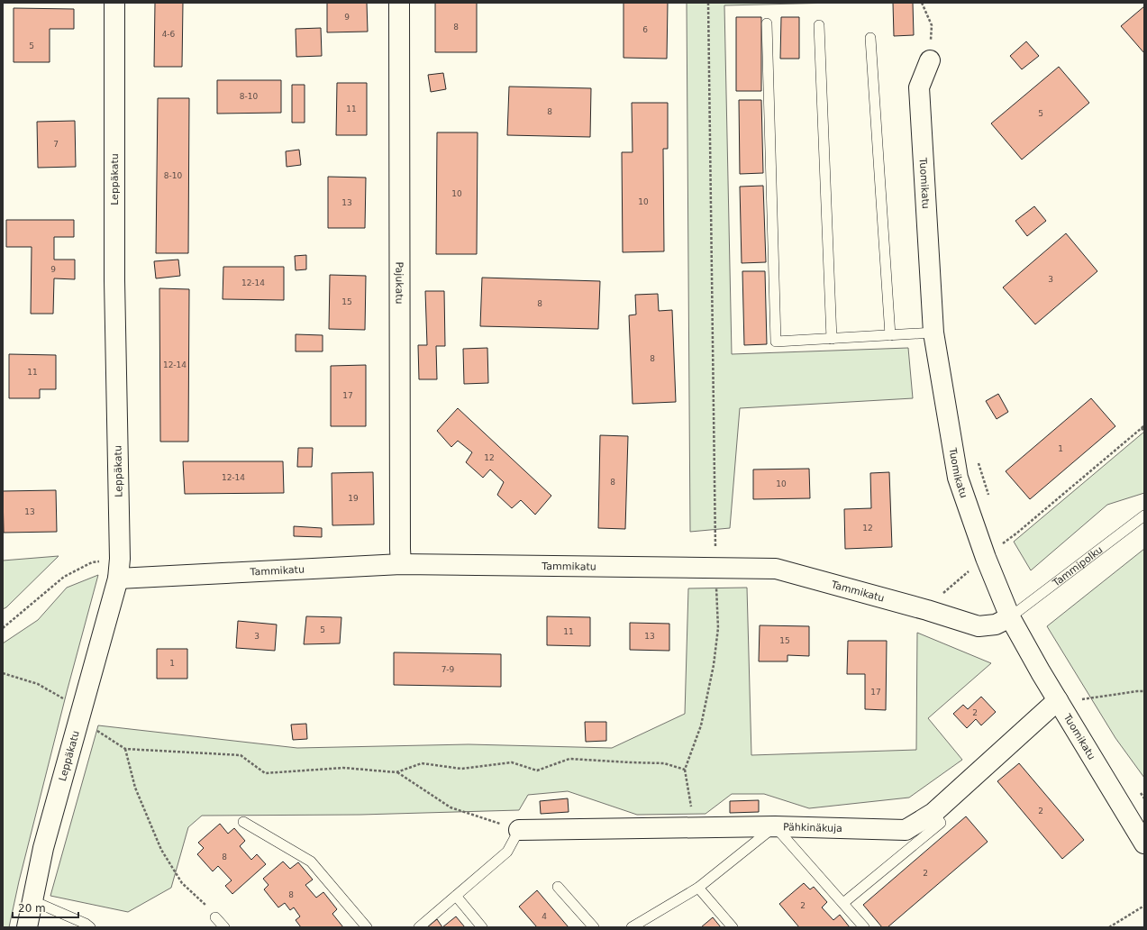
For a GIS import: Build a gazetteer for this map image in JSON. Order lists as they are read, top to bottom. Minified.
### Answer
{"streets":{"street":["Leppäkatu","Tuomikatu","Pajukatu","Tammikatu","Pähkinäkuja"],"lane":["Tammipolku"]},"crossings":[["Leppäkatu","Tammikatu"],["Tuomikatu","Tammikatu"],["Tuomikatu","Tammipolku"],["Tuomikatu","Pähkinäkuja"],["Pajukatu","Tammikatu"],["Tammikatu","Tammipolku"]],"house_numbers":["9","8","6","4-6","5","8-10","11","8","5","7","8-10","10","10","13","9","3","12-14","15","8","8","12-14","11","17","1","12","12-14","8","10","19","13","12","5","11","3","13","15","1","7-9","17","2","2","8","2","8","2","4"],"scale_bar":"20 m"}
